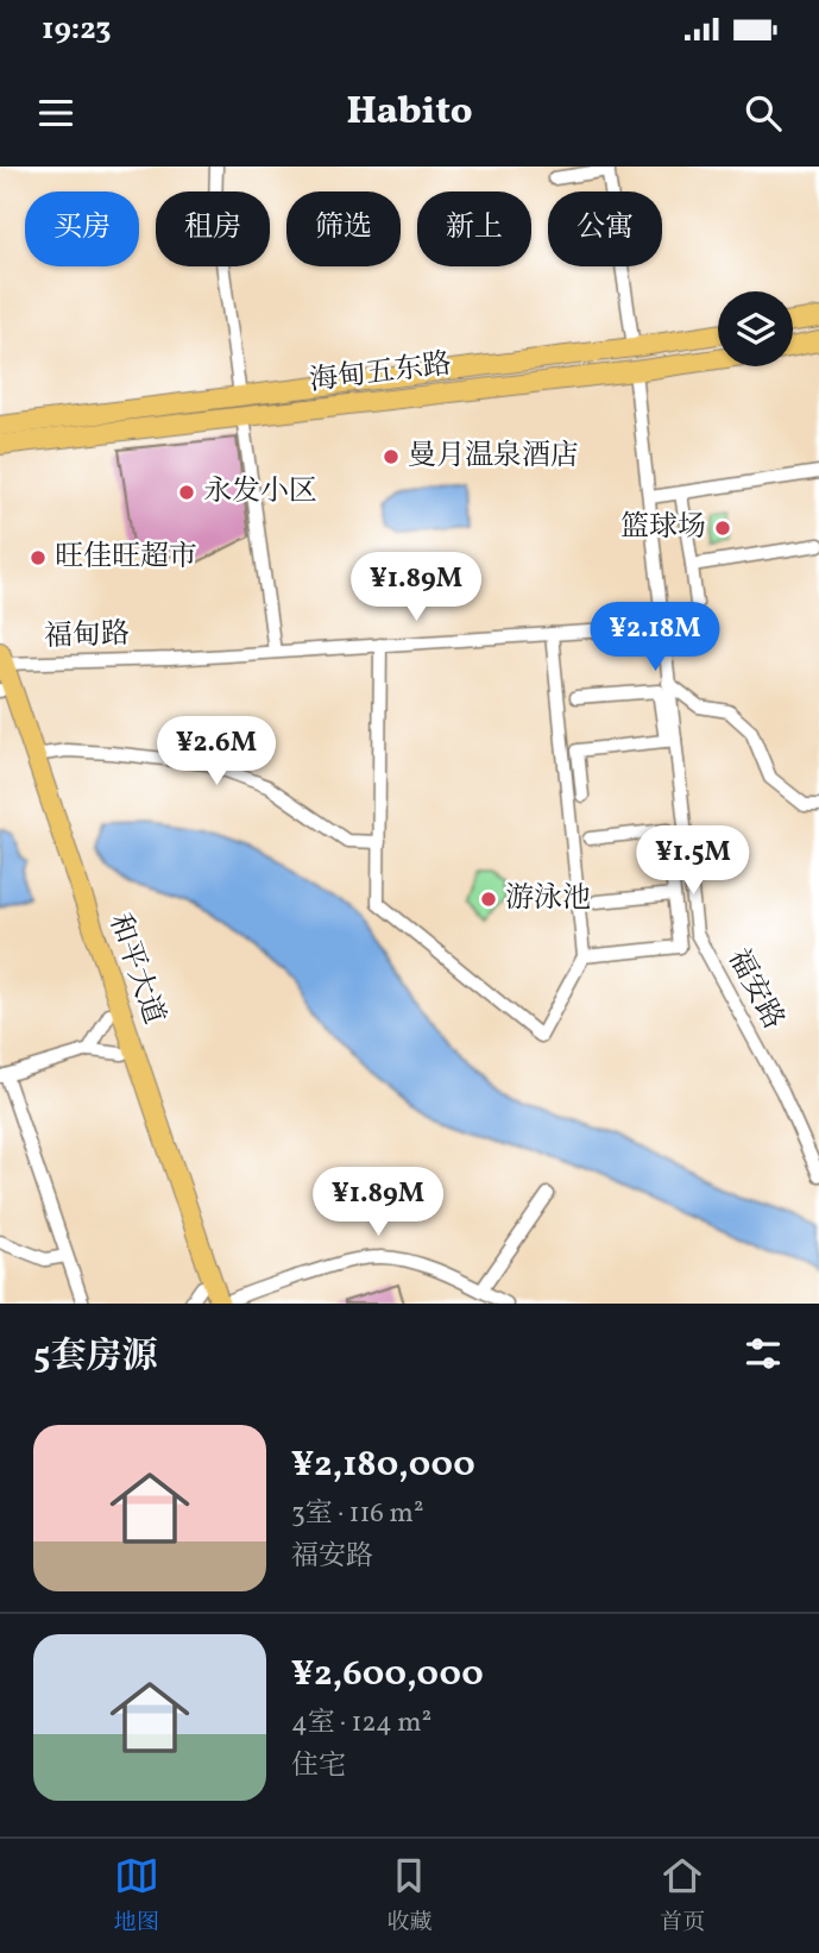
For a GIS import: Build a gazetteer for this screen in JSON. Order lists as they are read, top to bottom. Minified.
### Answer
{"streets":{"main road":["海甸五东路","和平大道"],"street":["福甸路","福安路"]},"crossings":[["海甸五东路","福安路"],["福甸路","和平大道"],["福甸路","福安路"]],"places":["曼月温泉酒店","永发小区","篮球场","旺佳旺超市","游泳池"],"page":{"status":"19:23","header":"Habito","chip":["买房","租房","筛选","新上","公寓"],"price":["¥1.89M","¥2.18M","¥2.6M","¥1.5M","¥1.89M"],"heading":"5套房源","list":[{"name":"¥2,180,000","note":"3室 · 116 m² · 福安路"},{"name":"¥2,600,000","note":"4室 · 124 m² · 住宅"}],"tabs":["地图","收藏","首页"]}}
